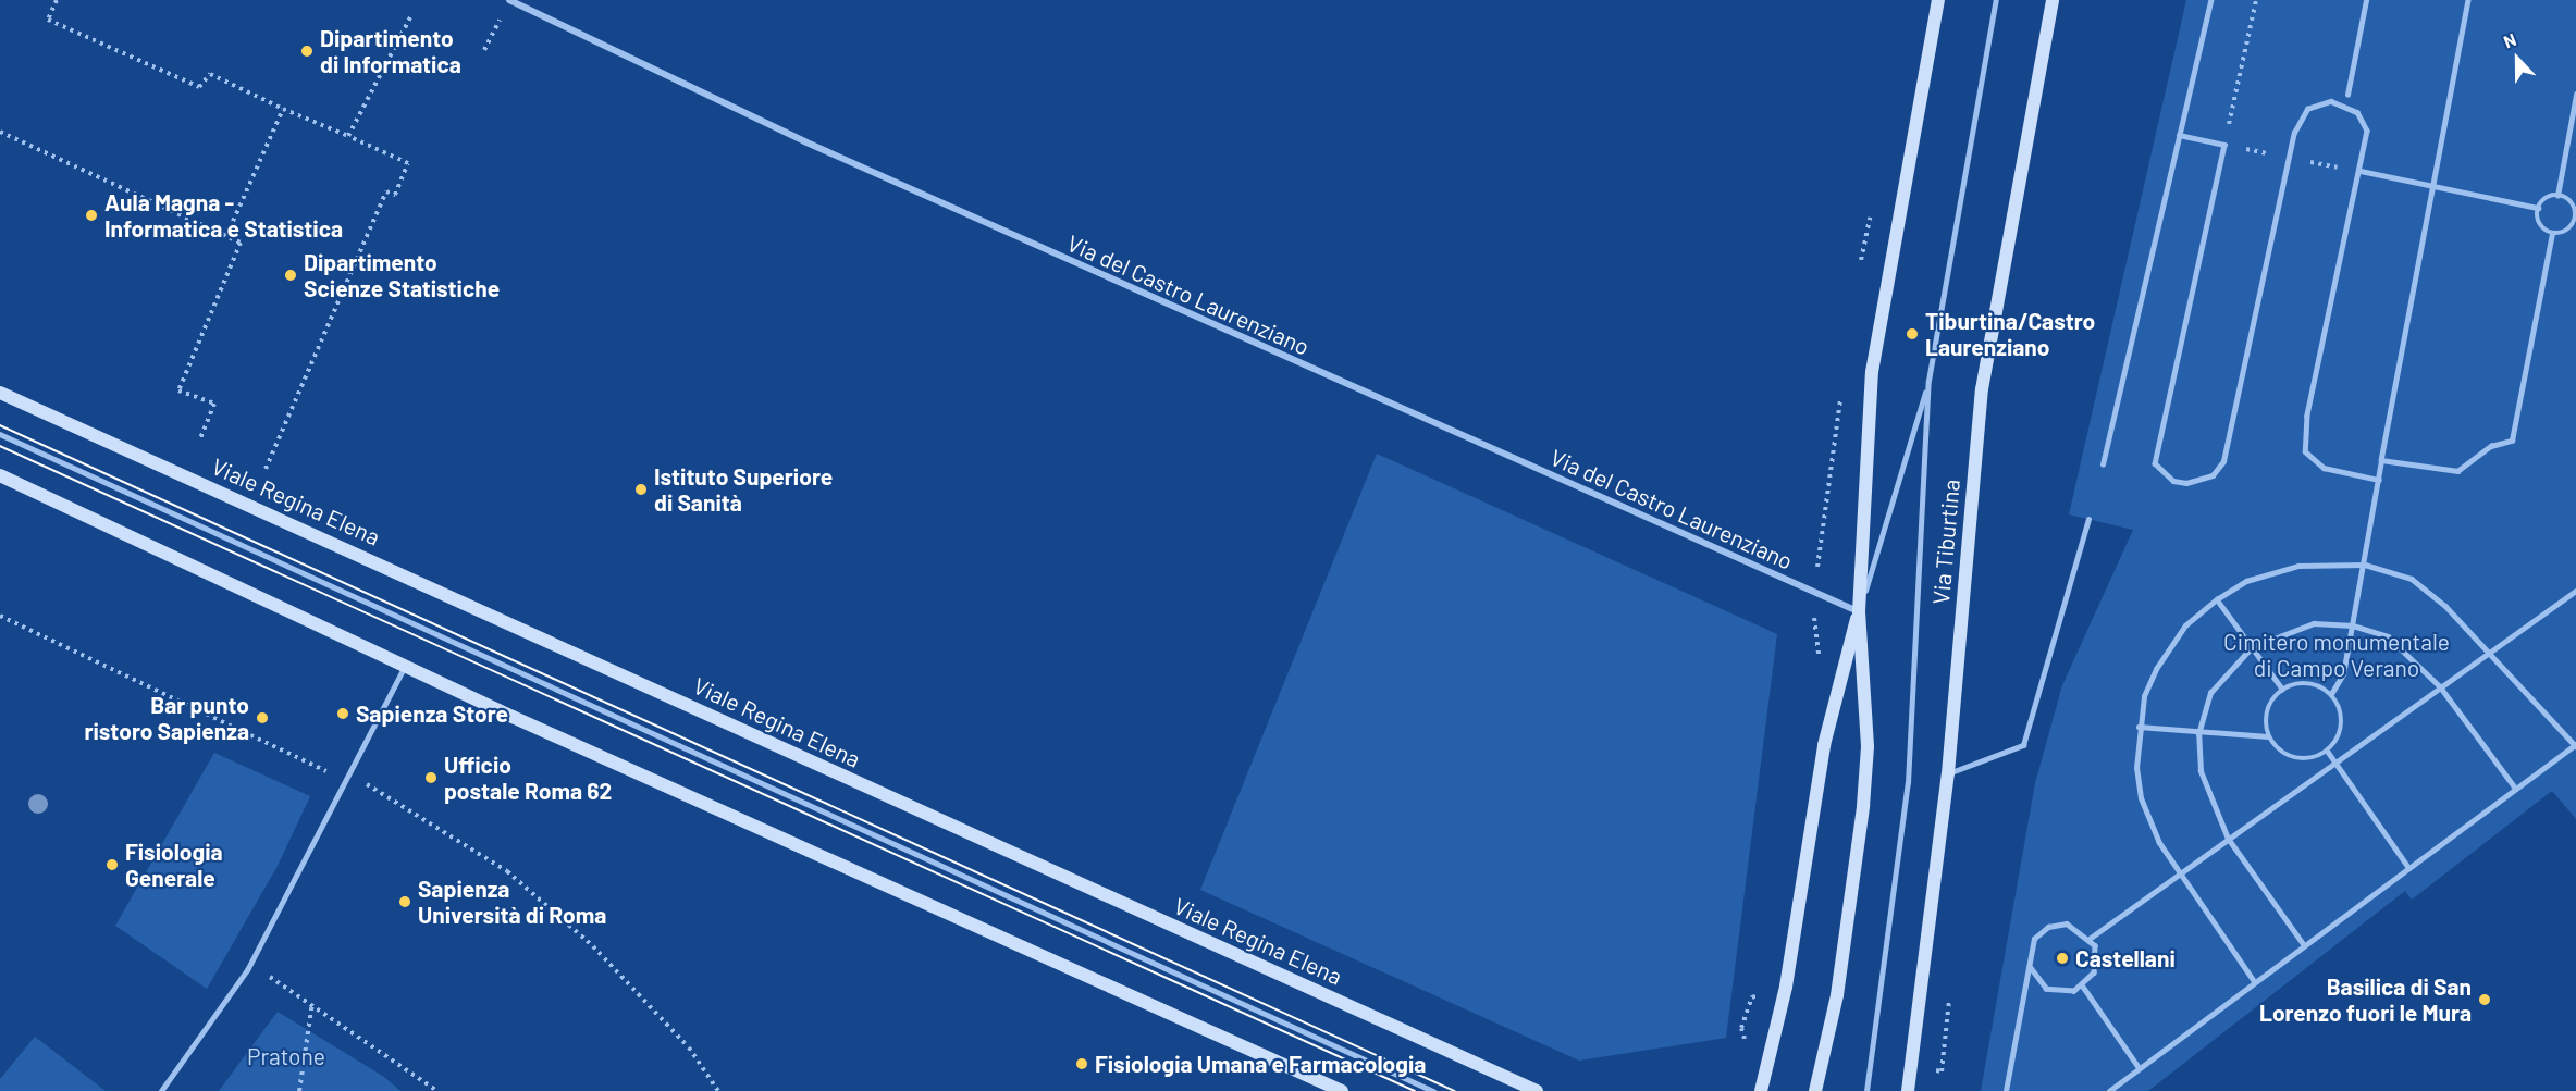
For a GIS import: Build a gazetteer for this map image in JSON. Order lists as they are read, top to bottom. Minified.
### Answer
{"streets":{"main road":["Viale Regina Elena","Via Tiburtina"],"street":["Via del Castro Laurenziano"]},"crossings":[["Via del Castro Laurenziano","Via Tiburtina"]],"parks":["Cimitero monumentale di Campo Verano","Pratone"],"places":["Dipartimento di Informatica","Aula Magna - Informatica e Statistica","Dipartimento Scienze Statistiche","Tiburtina/Castro Laurenziano","Istituto Superiore di Sanità","Sapienza Store","Bar punto ristoro Sapienza","Ufficio postale Roma 62","Fisiologia Generale","Sapienza Università di Roma","Castellani","Basilica di San Lorenzo fuori le Mura","Fisiologia Umana e Farmacologia"],"north":"top"}
